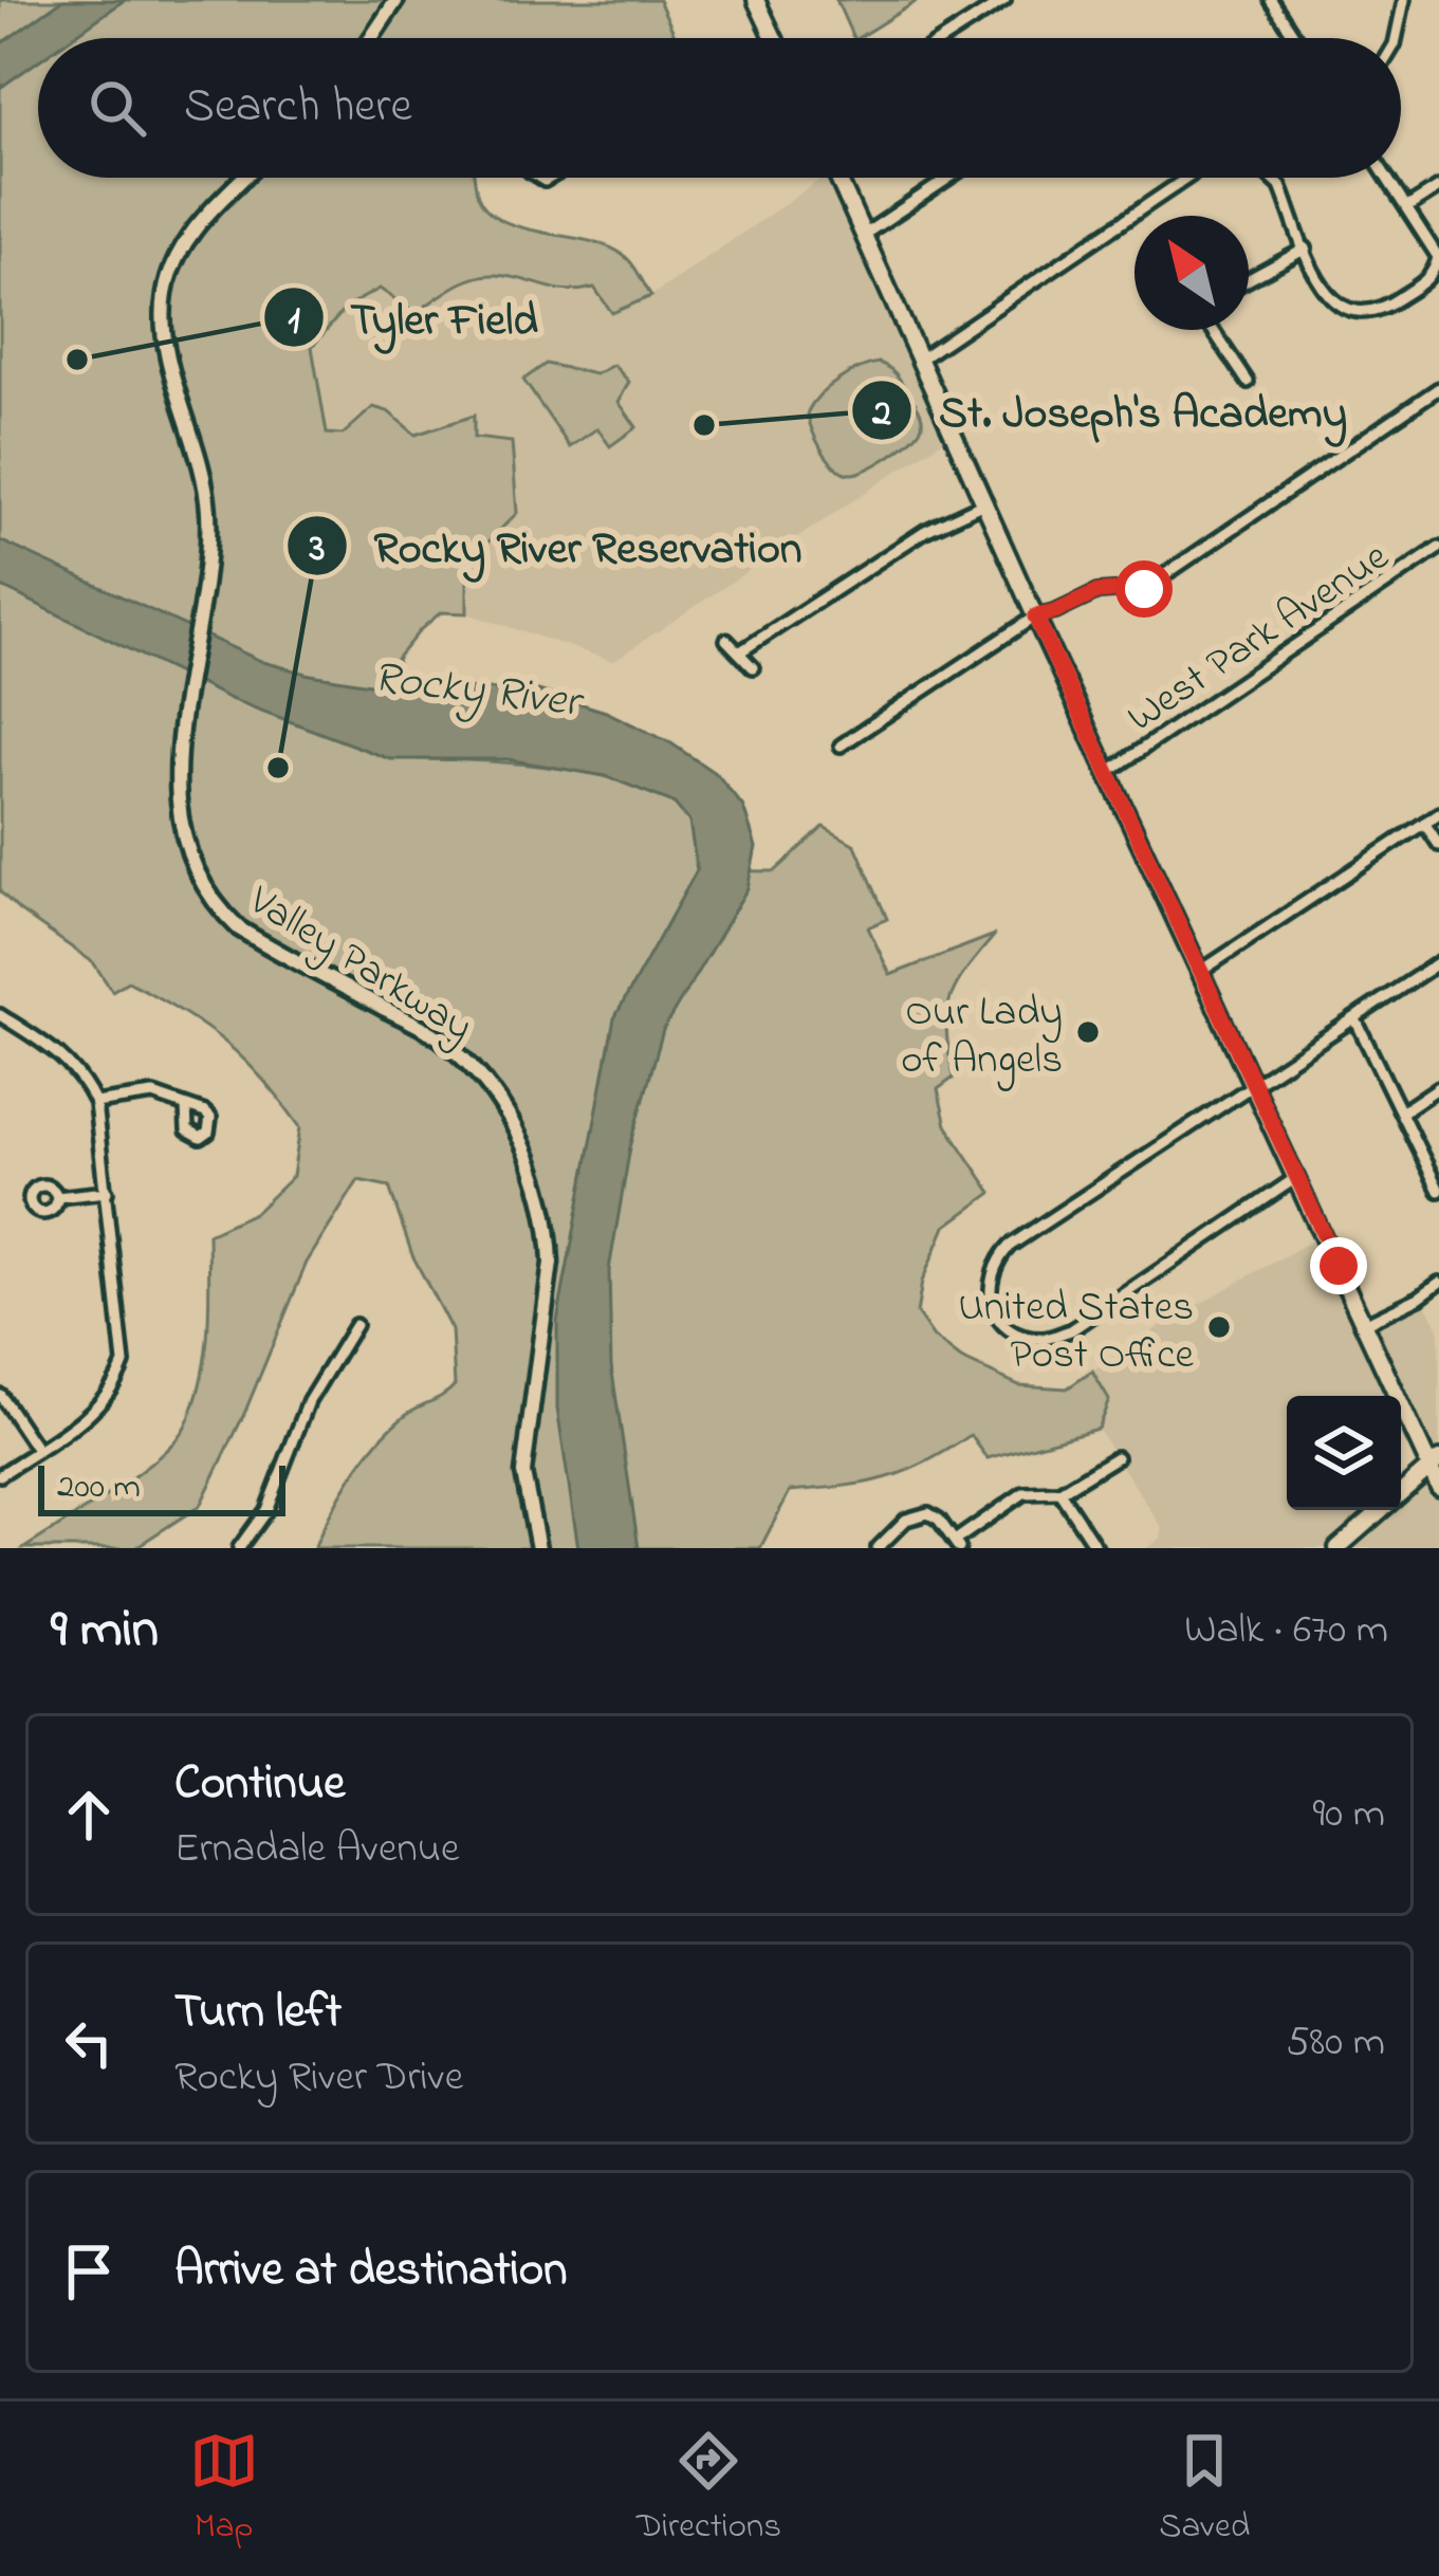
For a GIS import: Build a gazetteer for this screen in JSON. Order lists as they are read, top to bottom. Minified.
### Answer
{"streets":{"street":["West Park Avenue","Valley Parkway"]},"water":["Rocky River"],"places":["Tyler Field","St. Joseph's Academy","Rocky River Reservation","Our Lady of Angels","United States Post Office"],"scale_bar":"200 m","north":"top left","page":{"search":"Search here","scale":"200 m","heading":["9 min","Walk · 670 m"],"list":[["Continue","Ernadale Avenue","90 m"],["Turn left","Rocky River Drive","580 m"],"Arrive at destination"],"nav":["Map","Directions","Saved"]}}
